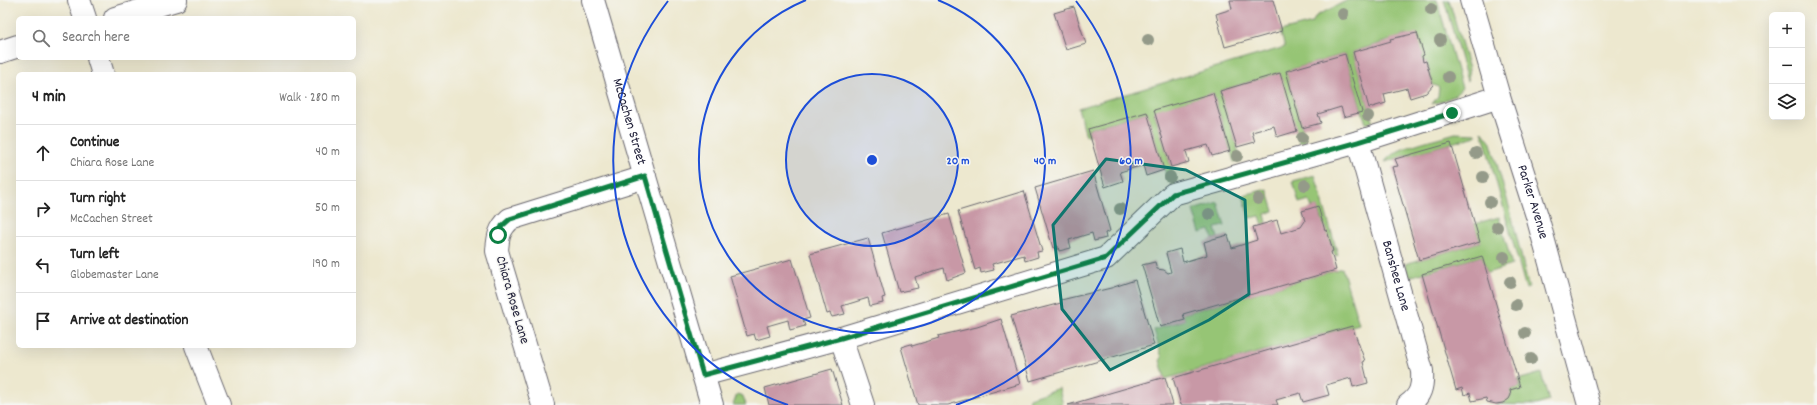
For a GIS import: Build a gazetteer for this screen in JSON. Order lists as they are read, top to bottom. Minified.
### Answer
{"streets":{"street":["McCachen Street","Parker Avenue","Banshee Lane","Chiara Rose Lane"]},"crossings":[["McCachen Street","Chiara Rose Lane"]],"page":{"map_buttons":["+","−"],"search":"Search here","heading":["4 min","Walk · 280 m"],"list":[["Continue","Chiara Rose Lane","40 m"],["Turn right","McCachen Street","50 m"],["Turn left","Globemaster Lane","190 m"],"Arrive at destination"]},"rings":["20 m","40 m","60 m"]}
